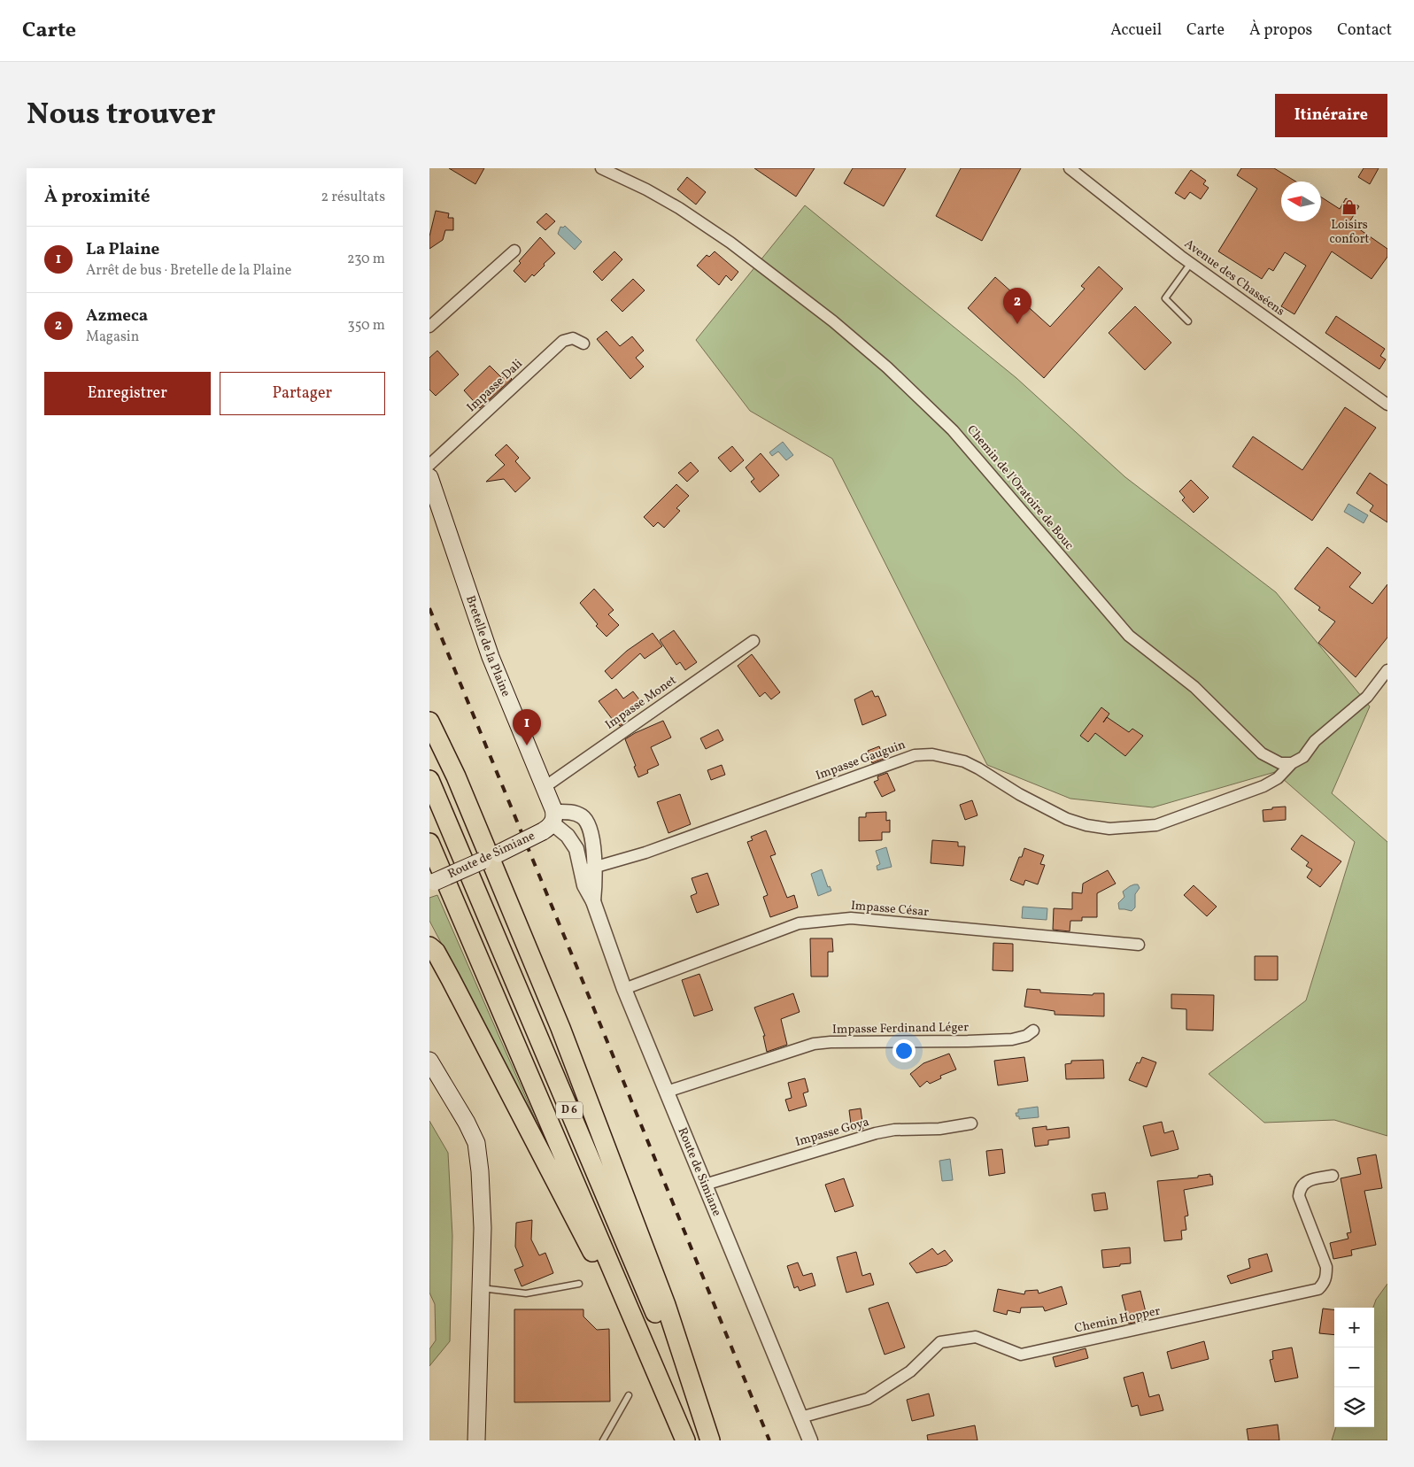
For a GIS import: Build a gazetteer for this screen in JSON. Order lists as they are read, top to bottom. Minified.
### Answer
{"streets":{"highway":["D 6"],"main road":["Bretelle de la Plaine","Route de Simiane"],"street":["Avenue des Chasséens","Impasse Dali","Chemin de l'Oratoire de Bouc","Impasse Monet","Impasse Gauguin","Impasse César","Impasse Ferdinand Léger","Impasse Goya","Chemin Hopper"]},"crossings":[["Chemin de l'Oratoire de Bouc","Impasse Gauguin"],["Bretelle de la Plaine","Impasse Monet"],["Bretelle de la Plaine","Route de Simiane"],["Impasse Gauguin","Route de Simiane"],["Route de Simiane","Impasse César"],["Route de Simiane","Impasse Ferdinand Léger"],["Route de Simiane","Impasse Goya"],["Route de Simiane","Chemin Hopper"]],"places":{"shop":["Loisirs confort"]},"north":"left","page":{"header":"Carte","nav":["Accueil","Carte","À propos","Contact"],"title":"Nous trouver","buttons":["Itinéraire",["Enregistrer","Partager"]],"heading":["À proximité","2 résultats"],"list":[{"mark":"1","name":"La Plaine","note":"Arrêt de bus · Bretelle de la Plaine","value":"230 m"},{"mark":"2","name":"Azmeca","note":"Magasin","value":"350 m"}],"pins":["2","1"],"map_buttons":["+","−"]}}
